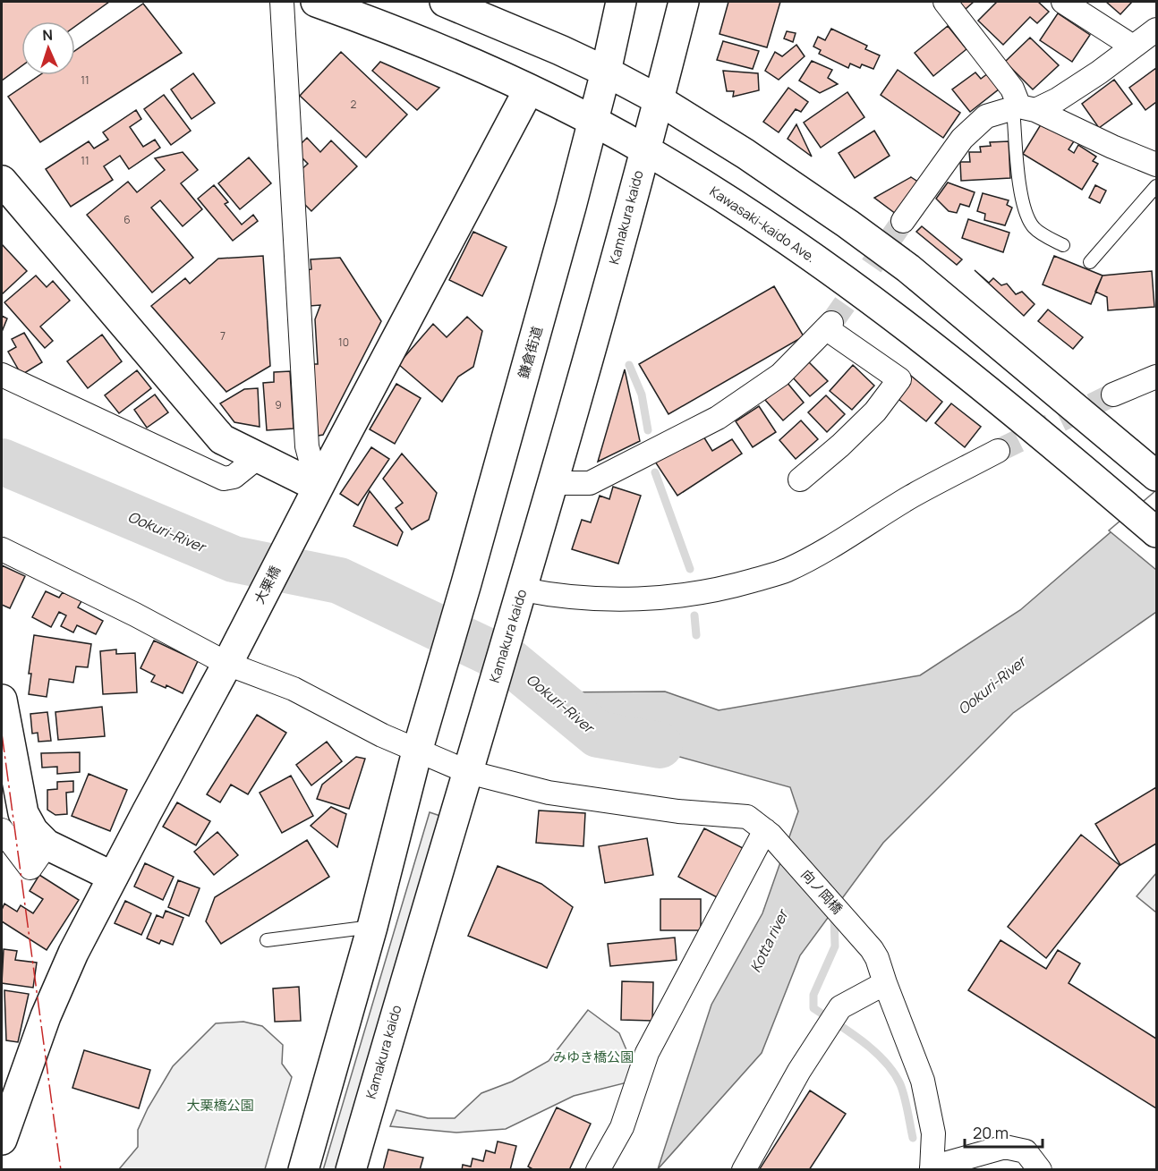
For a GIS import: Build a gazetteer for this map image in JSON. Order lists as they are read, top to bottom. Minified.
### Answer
{"streets":{"main road":["Kamakura kaido","Kawasaki-kaido Ave.","鎌倉街道","大栗橋"],"street":["向ノ岡橋"]},"crossings":[["Kamakura kaido","Kawasaki-kaido Ave."],["Kamakura kaido","向ノ岡橋"],["Kawasaki-kaido Ave.","鎌倉街道"],["Kawasaki-kaido Ave.","大栗橋"],["鎌倉街道","向ノ岡橋"],["大栗橋","向ノ岡橋"]],"water":["Ookuri-River","Kotta river"],"parks":["みゆき橋公園","大栗橋公園"],"house_numbers":["11","2","11","6","7","10","9"],"scale_bar":"20 m","north":"top"}
